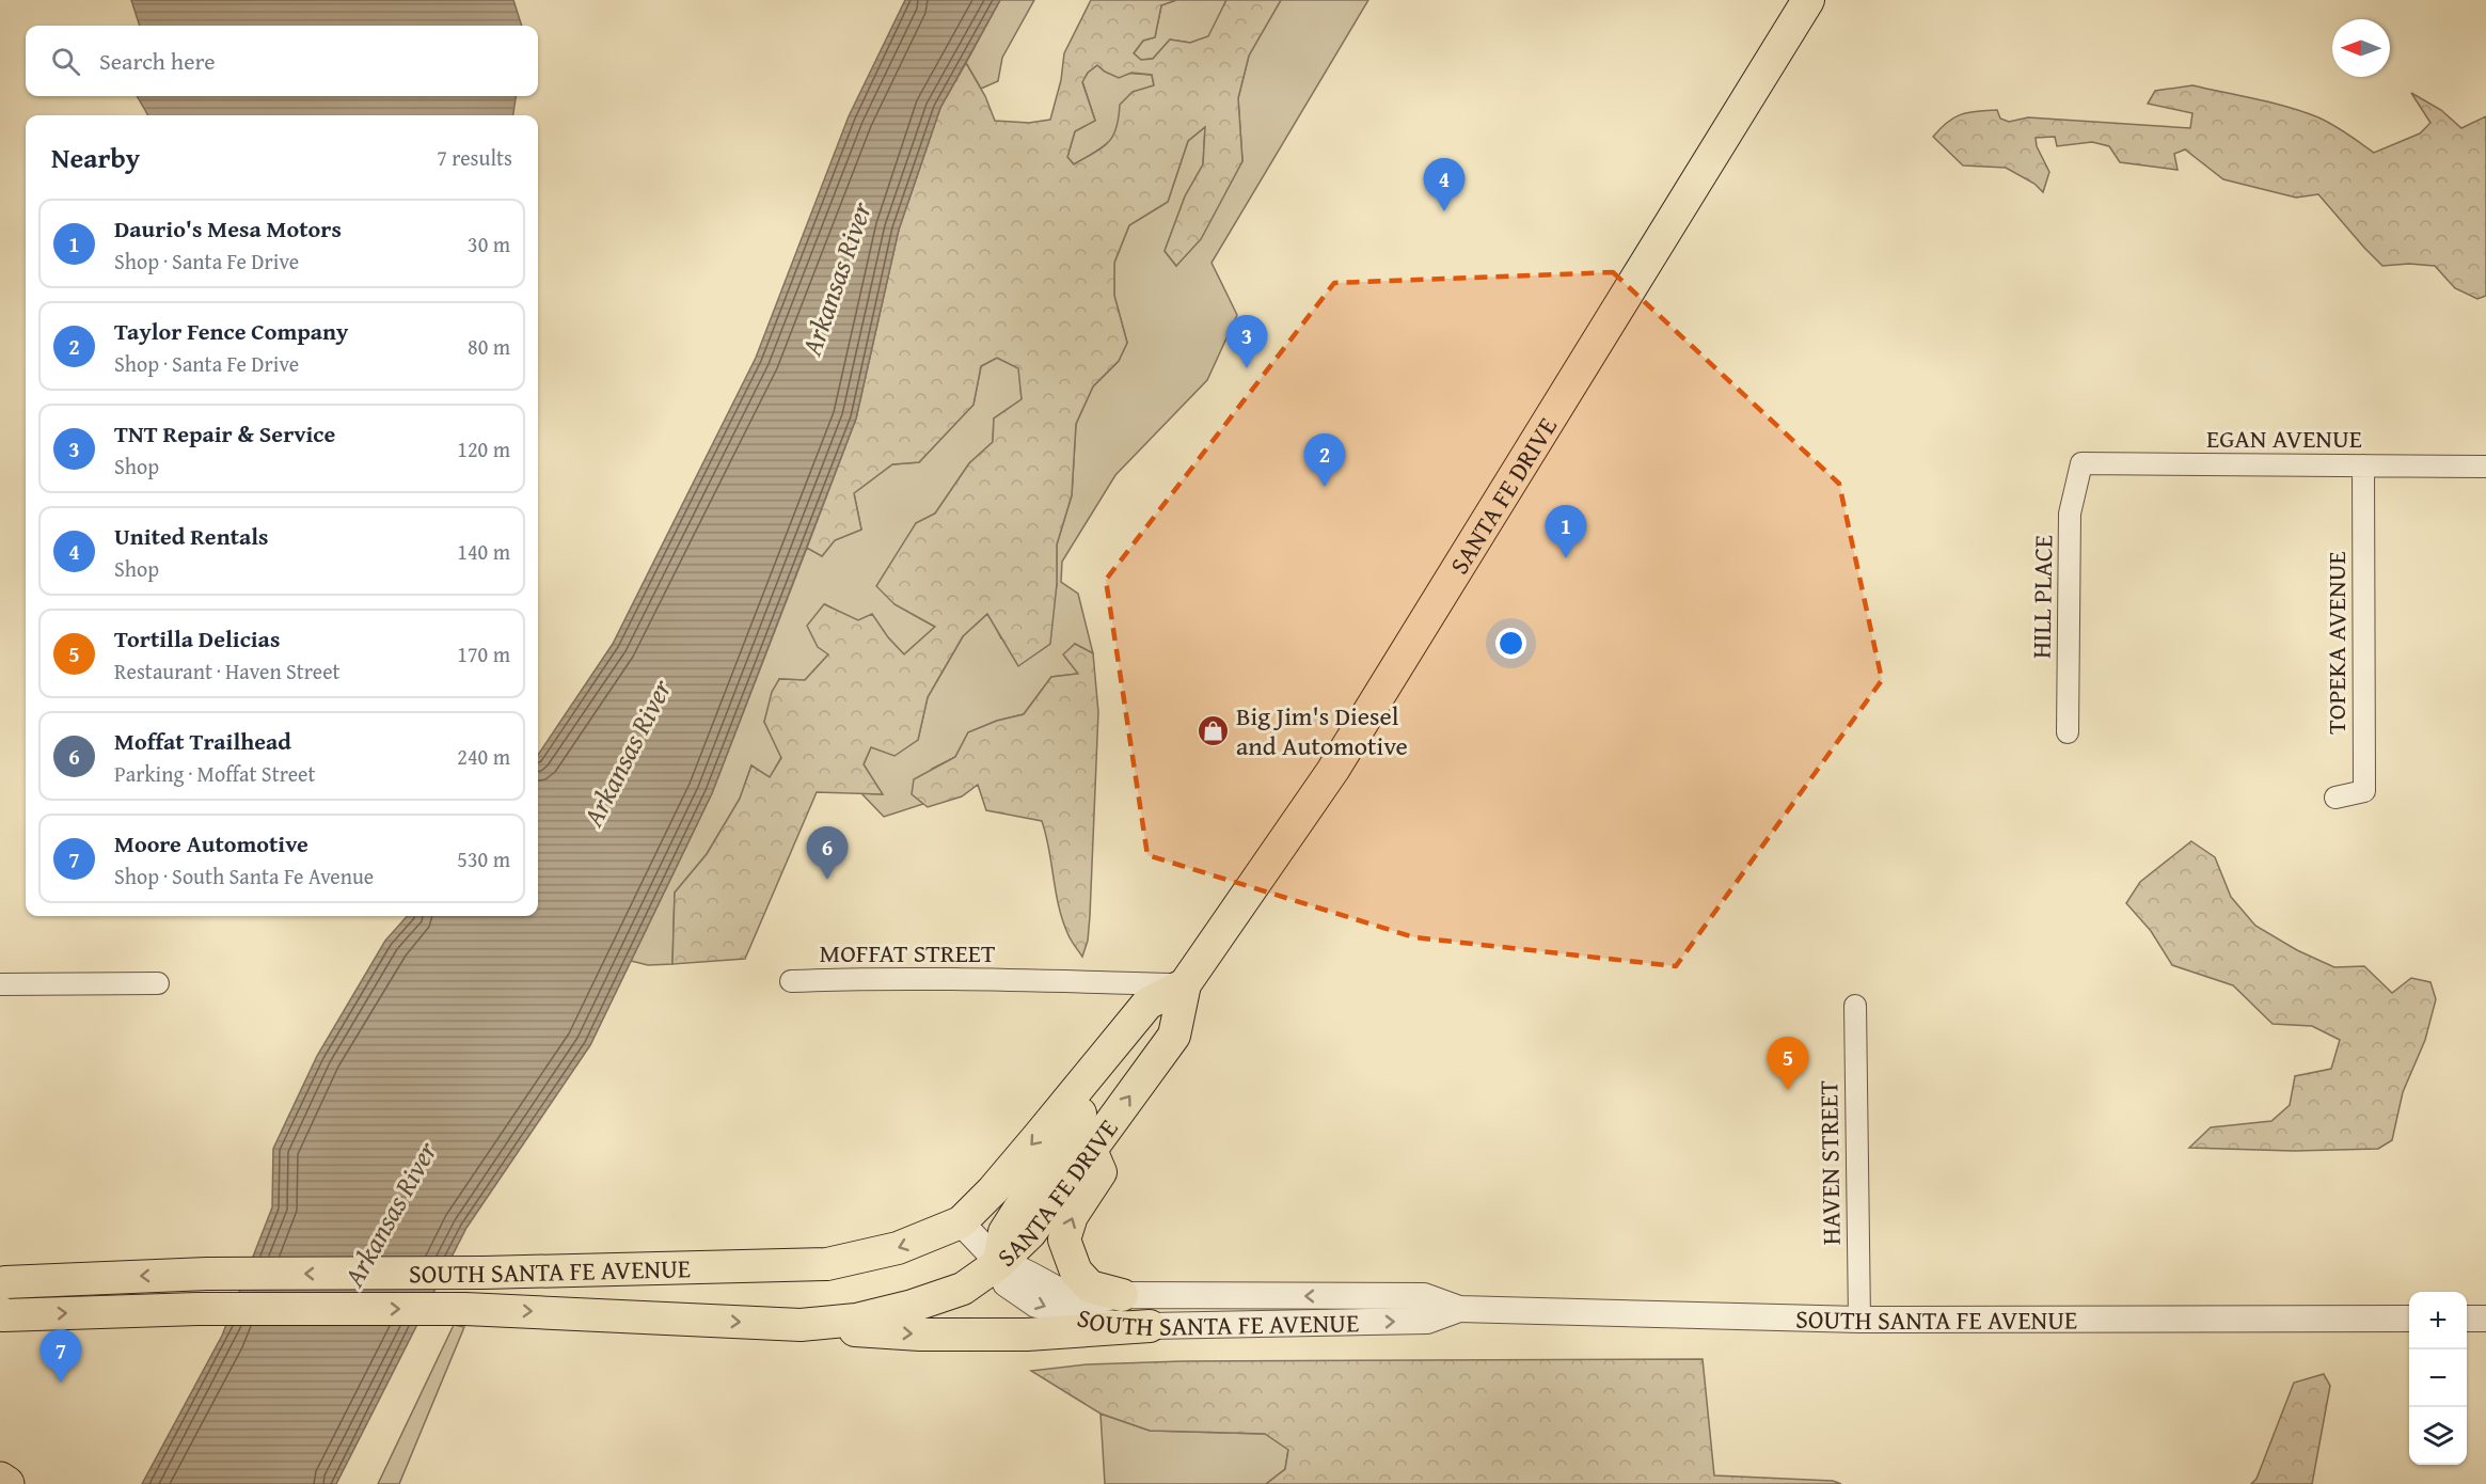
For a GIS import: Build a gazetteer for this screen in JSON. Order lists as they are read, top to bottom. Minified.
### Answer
{"streets":{"main road":["SANTA FE DRIVE","SOUTH SANTA FE AVENUE"],"street":["EGAN AVENUE","HILL PLACE","TOPEKA AVENUE","MOFFAT STREET","HAVEN STREET"]},"crossings":[["EGAN AVENUE","HILL PLACE"],["EGAN AVENUE","TOPEKA AVENUE"],["SANTA FE DRIVE","MOFFAT STREET"],["SANTA FE DRIVE","SOUTH SANTA FE AVENUE"],["HAVEN STREET","SOUTH SANTA FE AVENUE"]],"water":["Arkansas River"],"places":{"shop":["Big Jim's Diesel and Automotive"]},"north":"left","page":{"search":"Search here","heading":["Nearby","7 results"],"pins":["4","3","2","1","6","5","7"],"list":[{"mark":"1","name":"Daurio's Mesa Motors","note":"Shop · Santa Fe Drive","value":"30 m"},{"mark":"2","name":"Taylor Fence Company","note":"Shop · Santa Fe Drive","value":"80 m"},{"mark":"3","name":"TNT Repair & Service","note":"Shop","value":"120 m"},{"mark":"4","name":"United Rentals","note":"Shop","value":"140 m"},{"mark":"5","name":"Tortilla Delicias","note":"Restaurant · Haven Street","value":"170 m"},{"mark":"6","name":"Moffat Trailhead","note":"Parking · Moffat Street","value":"240 m"},{"mark":"7","name":"Moore Automotive","note":"Shop · South Santa Fe Avenue","value":"530 m"}],"map_buttons":["+","−"]}}
